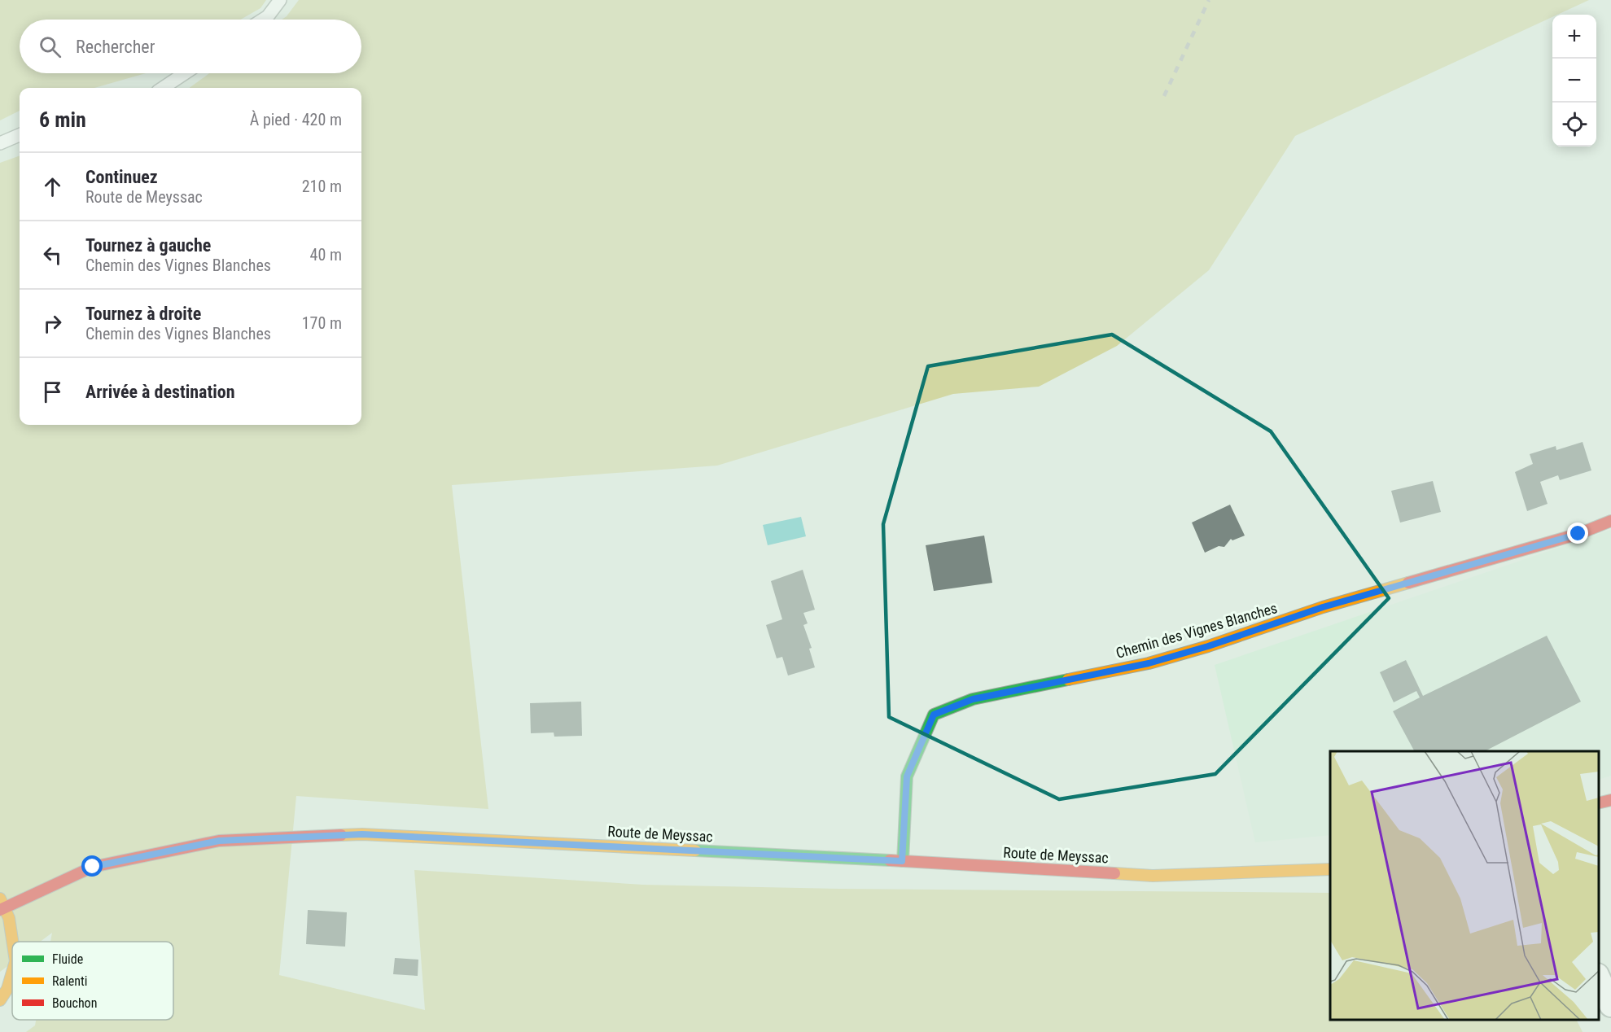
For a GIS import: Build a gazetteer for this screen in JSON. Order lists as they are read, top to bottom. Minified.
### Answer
{"streets":{"main road":["Chemin des Vignes Blanches","Route de Meyssac"]},"crossings":[["Chemin des Vignes Blanches","Route de Meyssac"]],"legend":["Fluide","Ralenti","Bouchon"],"page":{"map_buttons":["+","−"],"search":"Rechercher","heading":["6 min","À pied · 420 m"],"list":[["Continuez","Route de Meyssac","210 m"],["Tournez à gauche","Chemin des Vignes Blanches","40 m"],["Tournez à droite","Chemin des Vignes Blanches","170 m"],"Arrivée à destination"]}}
